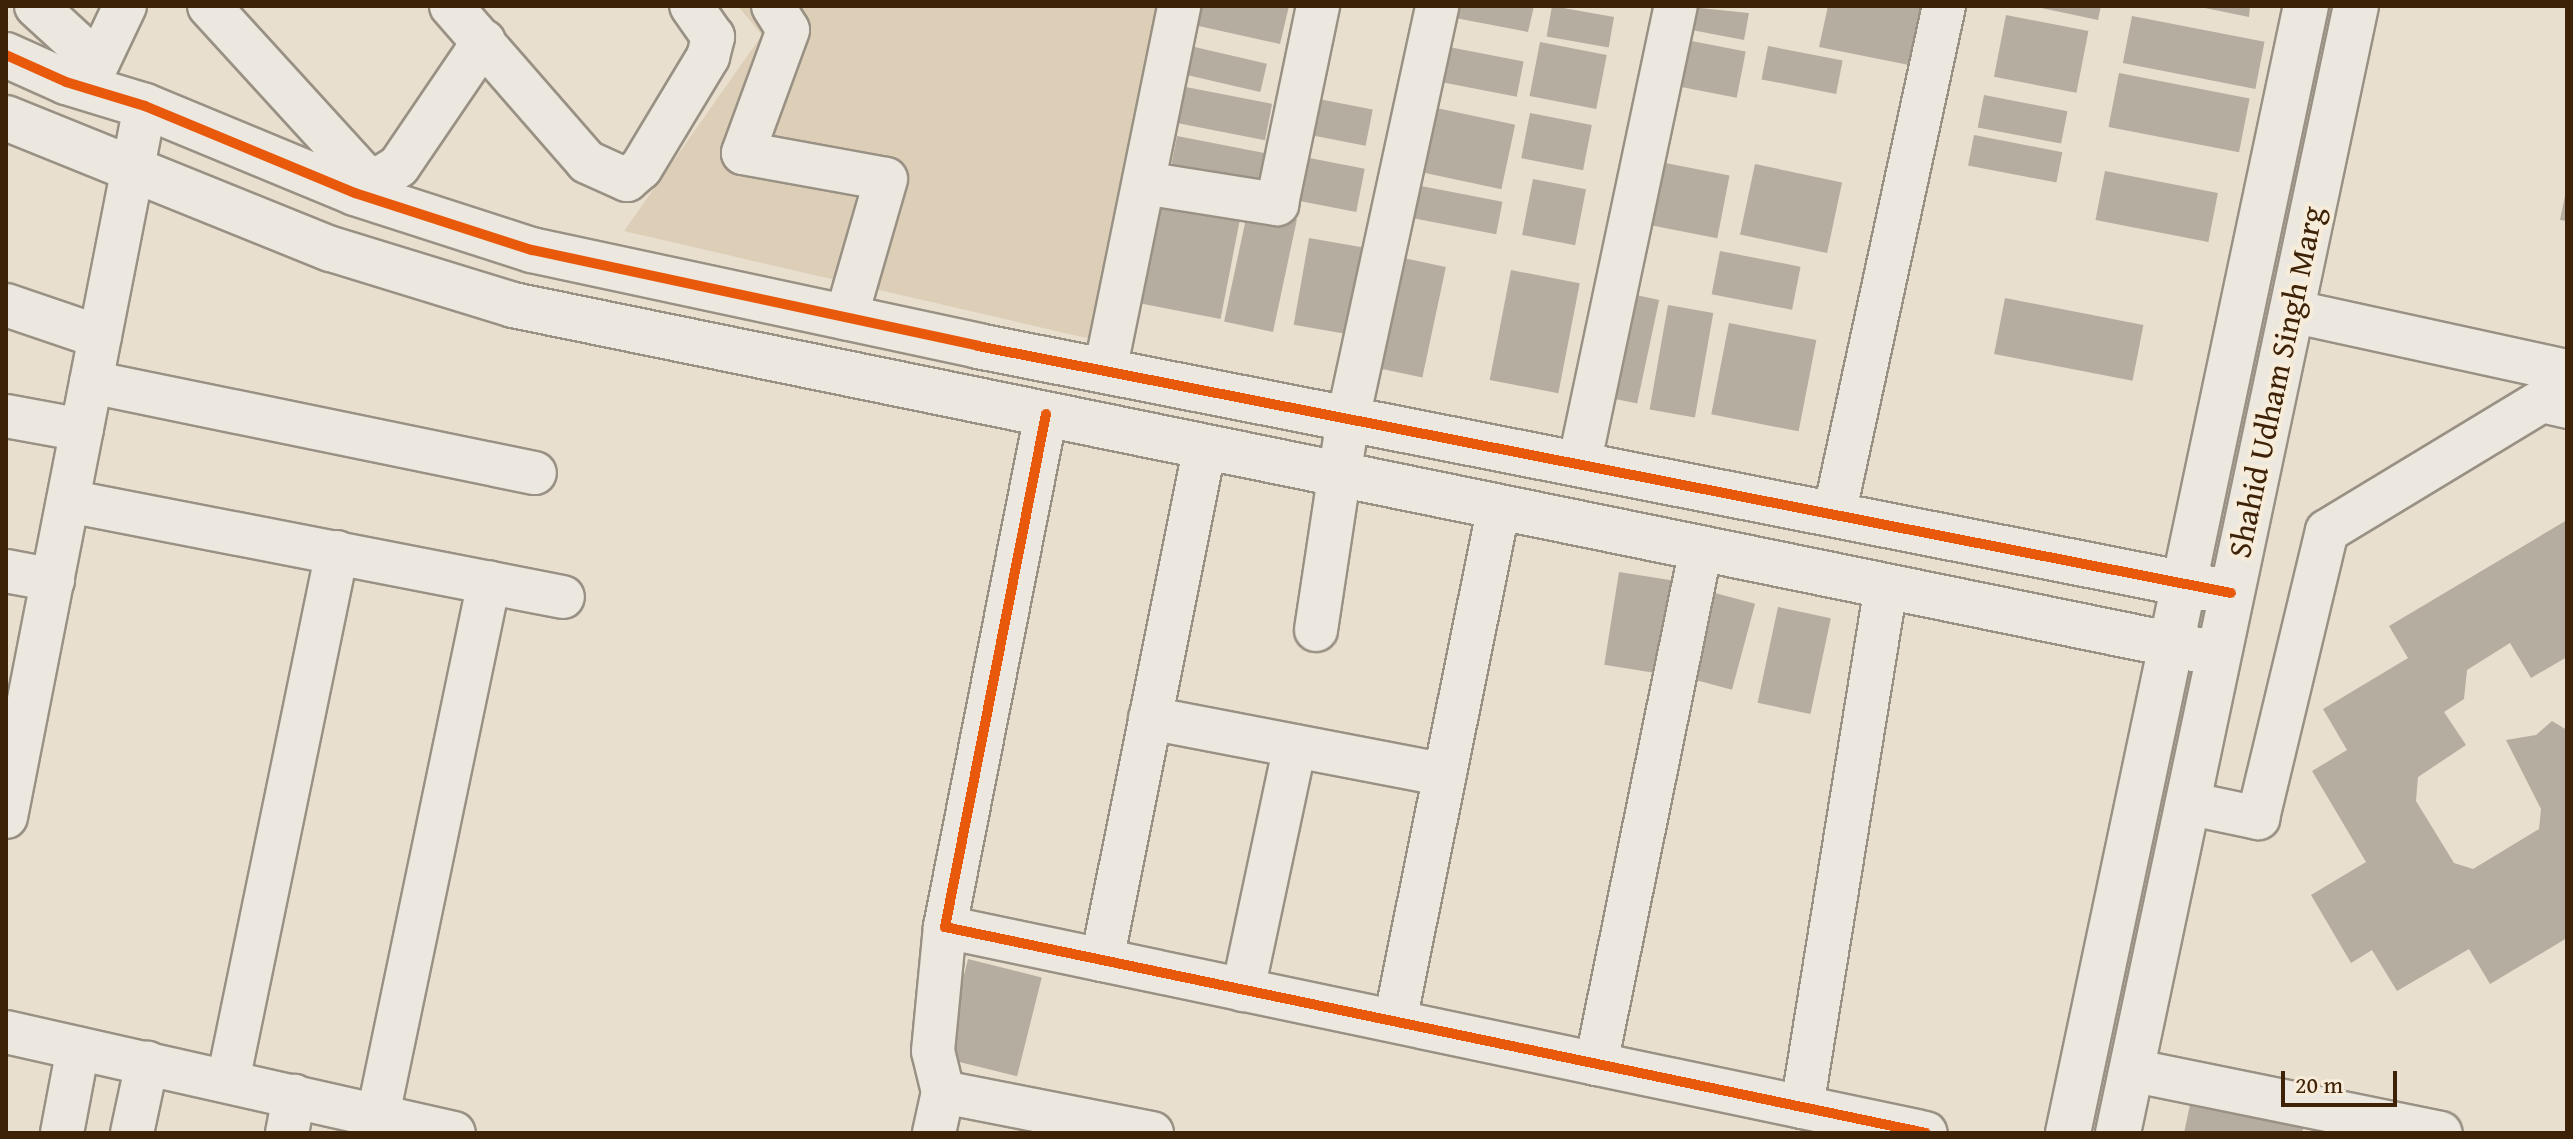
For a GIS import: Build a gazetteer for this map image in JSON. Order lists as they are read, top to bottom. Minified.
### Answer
{"streets":{"street":["Shahid Udham Singh Marg"]},"scale_bar":"20 m"}
